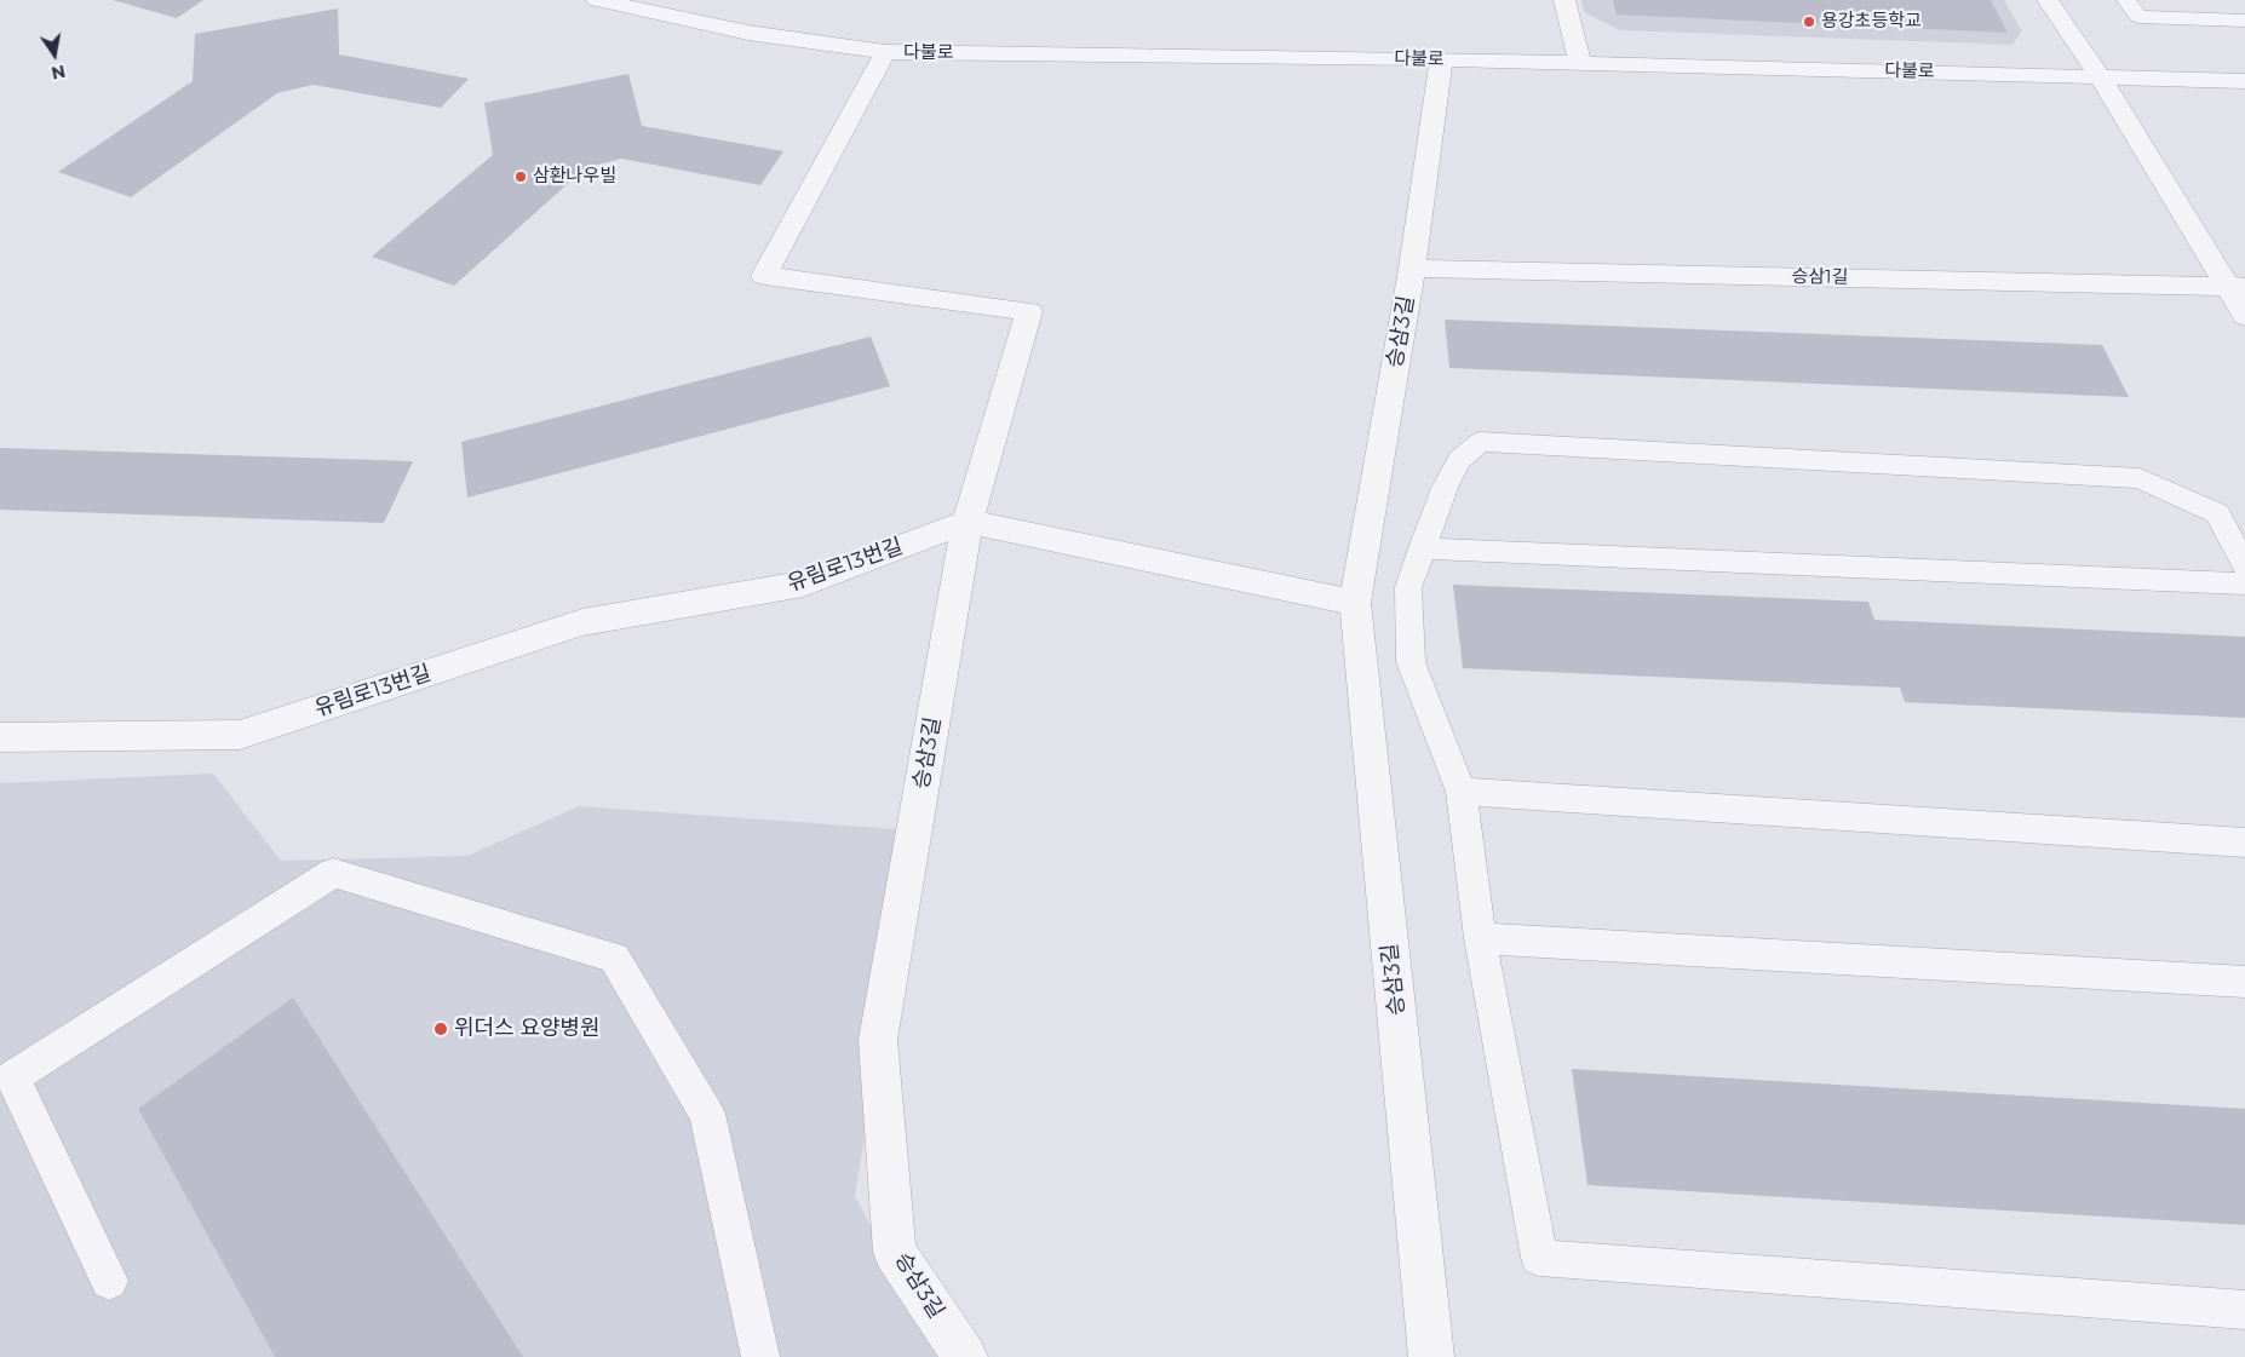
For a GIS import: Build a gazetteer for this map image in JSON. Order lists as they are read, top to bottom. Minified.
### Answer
{"streets":{"street":["다불로","승삼1길","승삼3길","유림로13번길"]},"crossings":[["다불로","승삼3길"],["승삼1길","승삼3길"],["승삼3길","유림로13번길"]],"places":["용강초등학교","삼환나우빌","위더스 요양병원"],"north":"bottom"}
